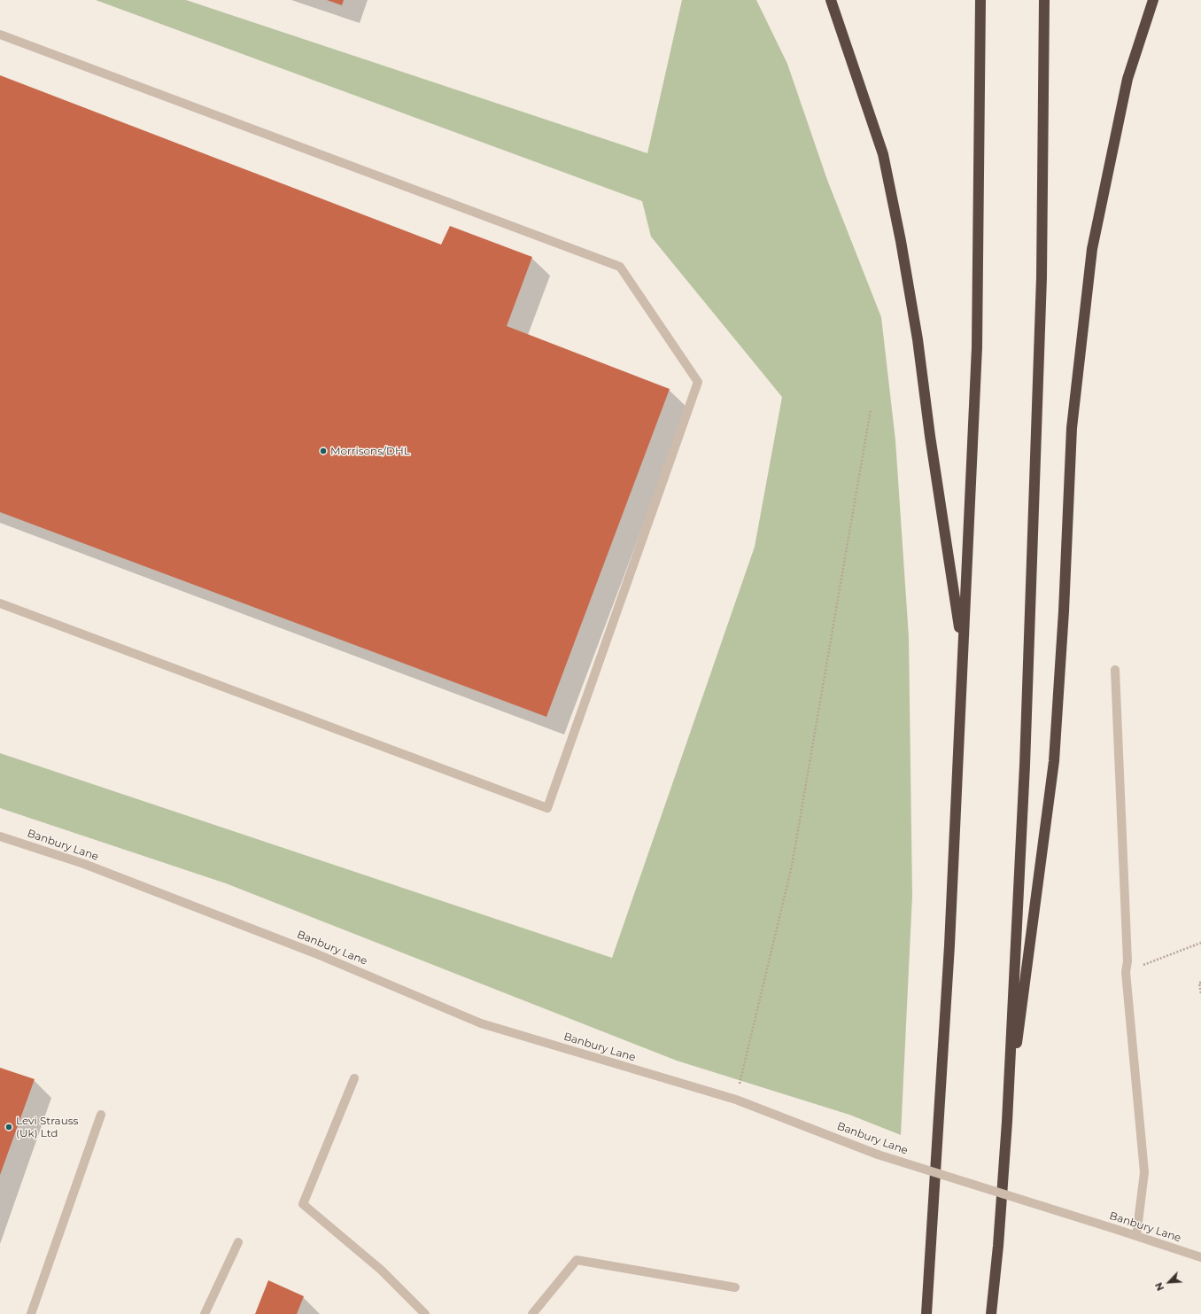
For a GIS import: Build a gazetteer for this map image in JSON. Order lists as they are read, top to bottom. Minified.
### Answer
{"streets":{"street":["Banbury Lane"]},"places":["Morrisons/DHL","Levi Strauss (Uk) Ltd"],"north":"bottom left"}
